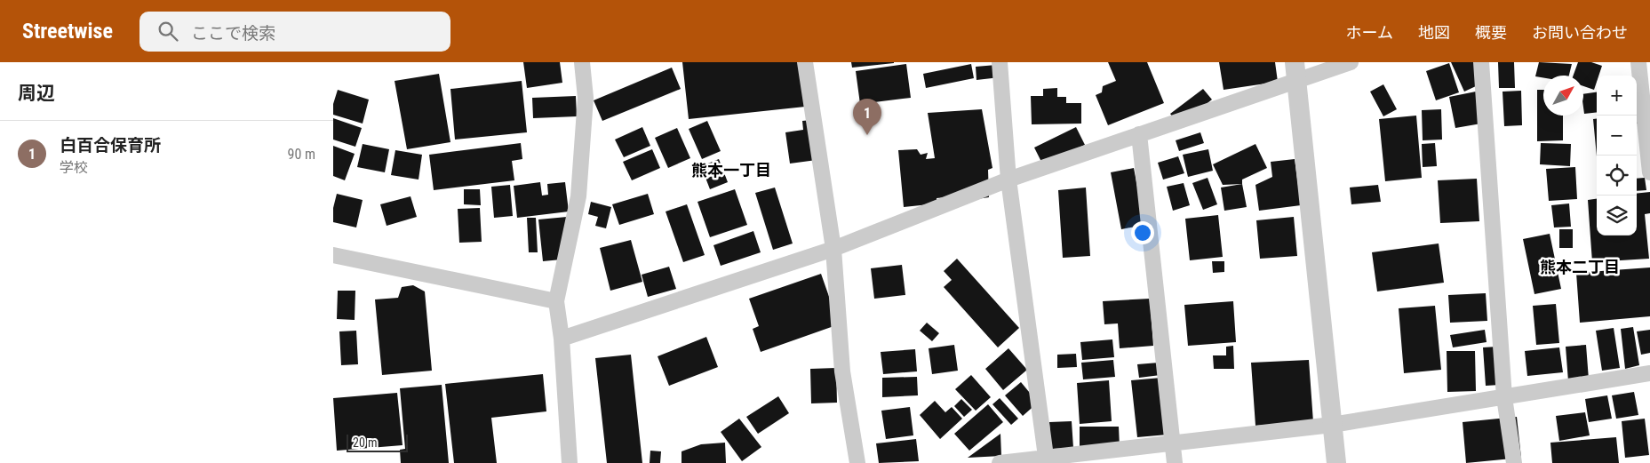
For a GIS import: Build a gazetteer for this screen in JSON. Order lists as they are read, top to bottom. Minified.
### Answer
{"districts":["熊本一丁目","熊本二丁目"],"scale_bar":"20 m","north":"top right","page":{"header":"Streetwise","search":"ここで検索","nav":["ホーム","地図","概要","お問い合わせ"],"heading":"周辺","map_buttons":["+","−"],"pins":"1","list":[{"mark":"1","name":"白百合保育所","note":"学校","value":"90 m"}],"scale":"20 m"}}
